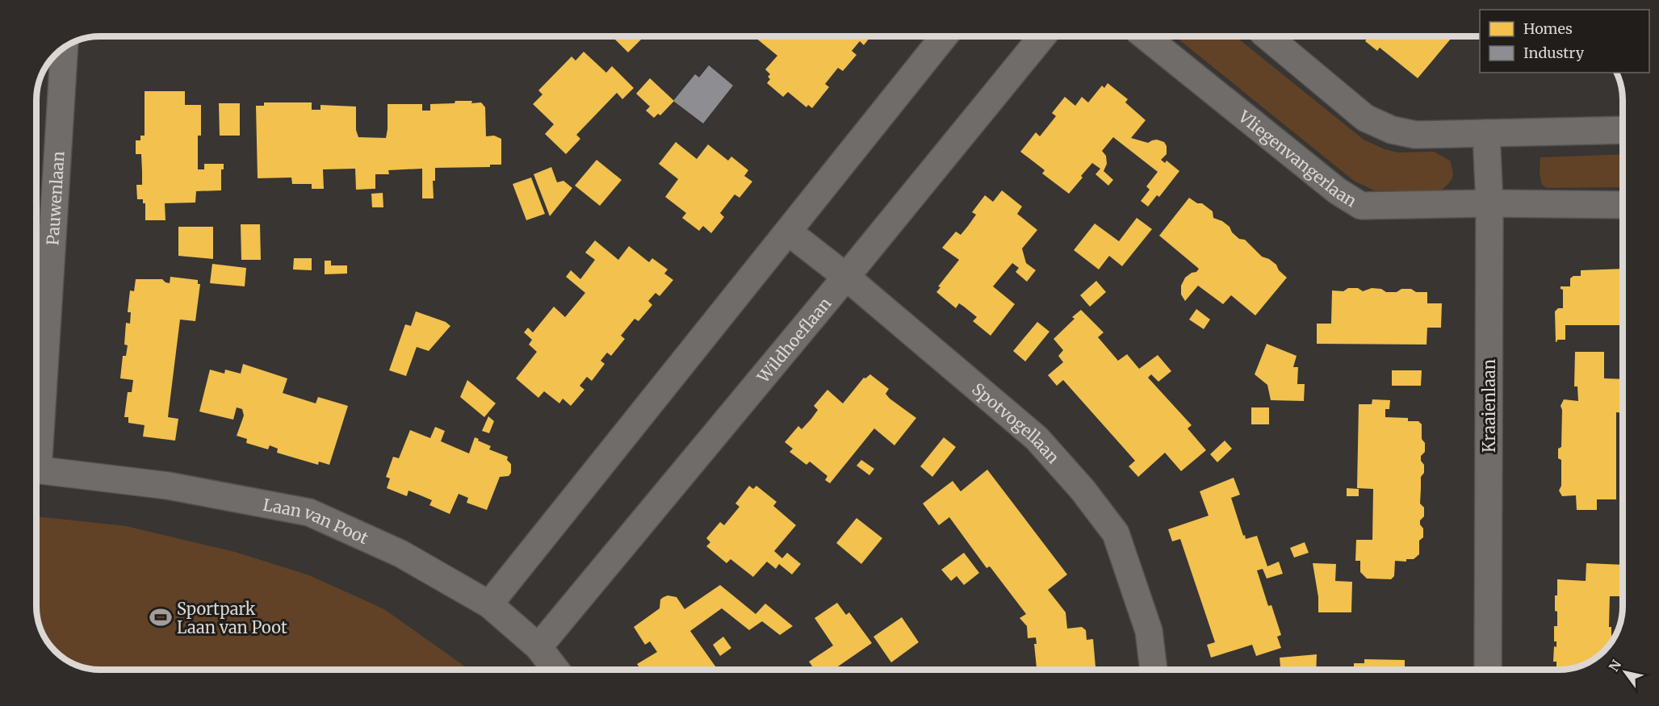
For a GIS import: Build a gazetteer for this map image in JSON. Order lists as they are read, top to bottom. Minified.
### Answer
{"streets":{"street":["Vliegenvangerlaan","Pauwenlaan","Wildhoeflaan","Kraaienlaan","Spotvogellaan","Laan van Poot"]},"crossings":[["Vliegenvangerlaan","Kraaienlaan"],["Wildhoeflaan","Spotvogellaan"],["Wildhoeflaan","Laan van Poot"]],"places":{"sports":["Sportpark Laan van Poot"]},"legend":["Homes","Industry"],"north":"top left"}
